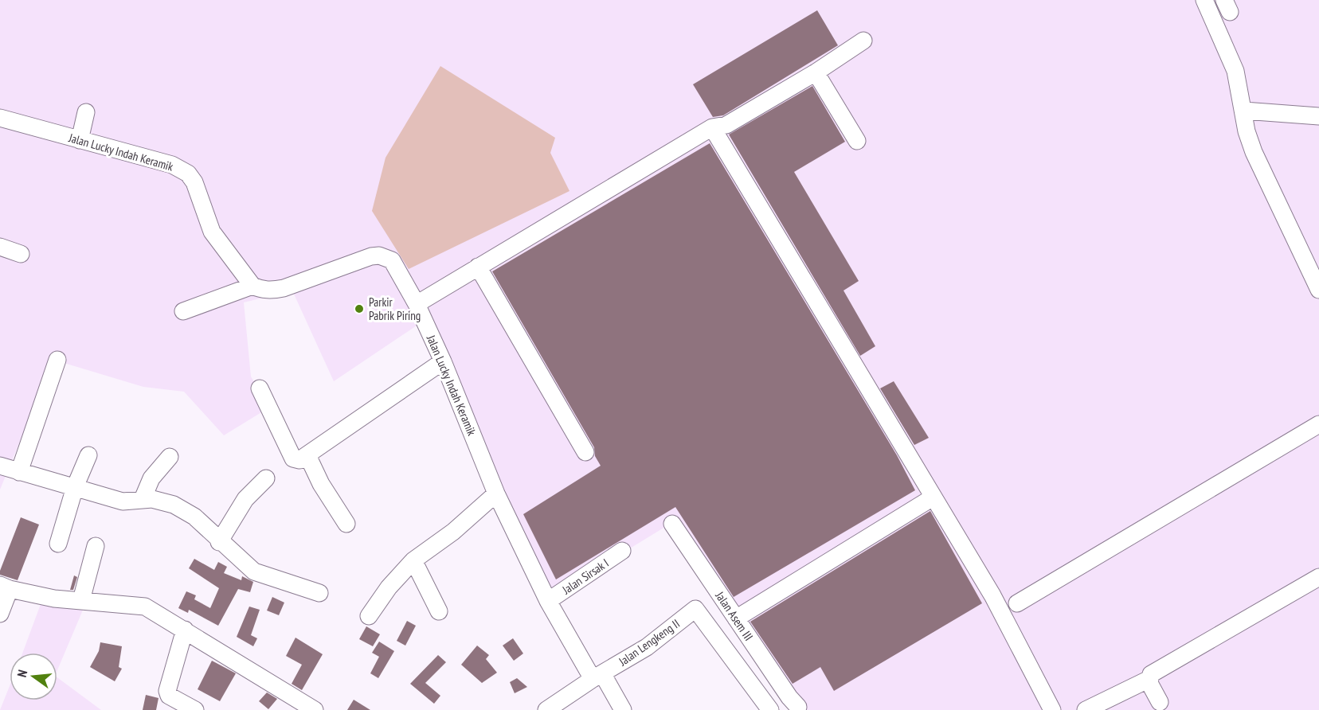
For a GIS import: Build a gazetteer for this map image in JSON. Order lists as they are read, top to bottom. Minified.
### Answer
{"streets":{"street":["Jalan Lucky Indah Keramik","Jalan Sirsak I","Jalan Asem III","Jalan Lengkeng II"]},"crossings":[["Jalan Lucky Indah Keramik","Jalan Sirsak I"],["Jalan Lucky Indah Keramik","Jalan Lengkeng II"]],"places":["Parkir Pabrik Piring"],"north":"left"}
